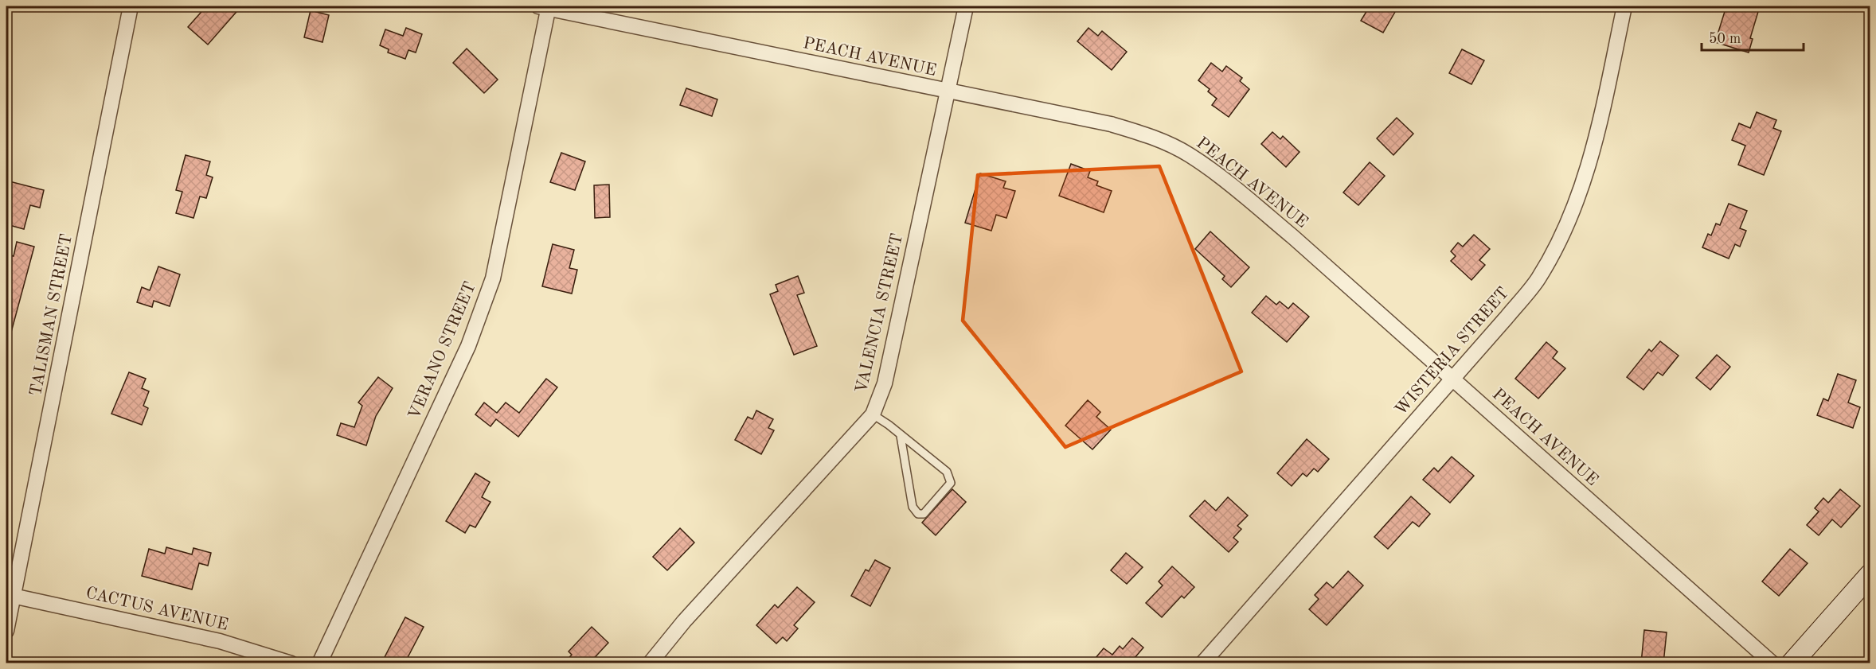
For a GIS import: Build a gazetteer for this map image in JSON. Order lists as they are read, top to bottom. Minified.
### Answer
{"streets":{"street":["PEACH AVENUE","VALENCIA STREET","TALISMAN STREET","VERANO STREET","WISTERIA STREET","CACTUS AVENUE"]},"crossings":[["PEACH AVENUE","VALENCIA STREET"],["PEACH AVENUE","VERANO STREET"],["PEACH AVENUE","WISTERIA STREET"],["TALISMAN STREET","CACTUS AVENUE"]],"scale_bar":"50 m"}
